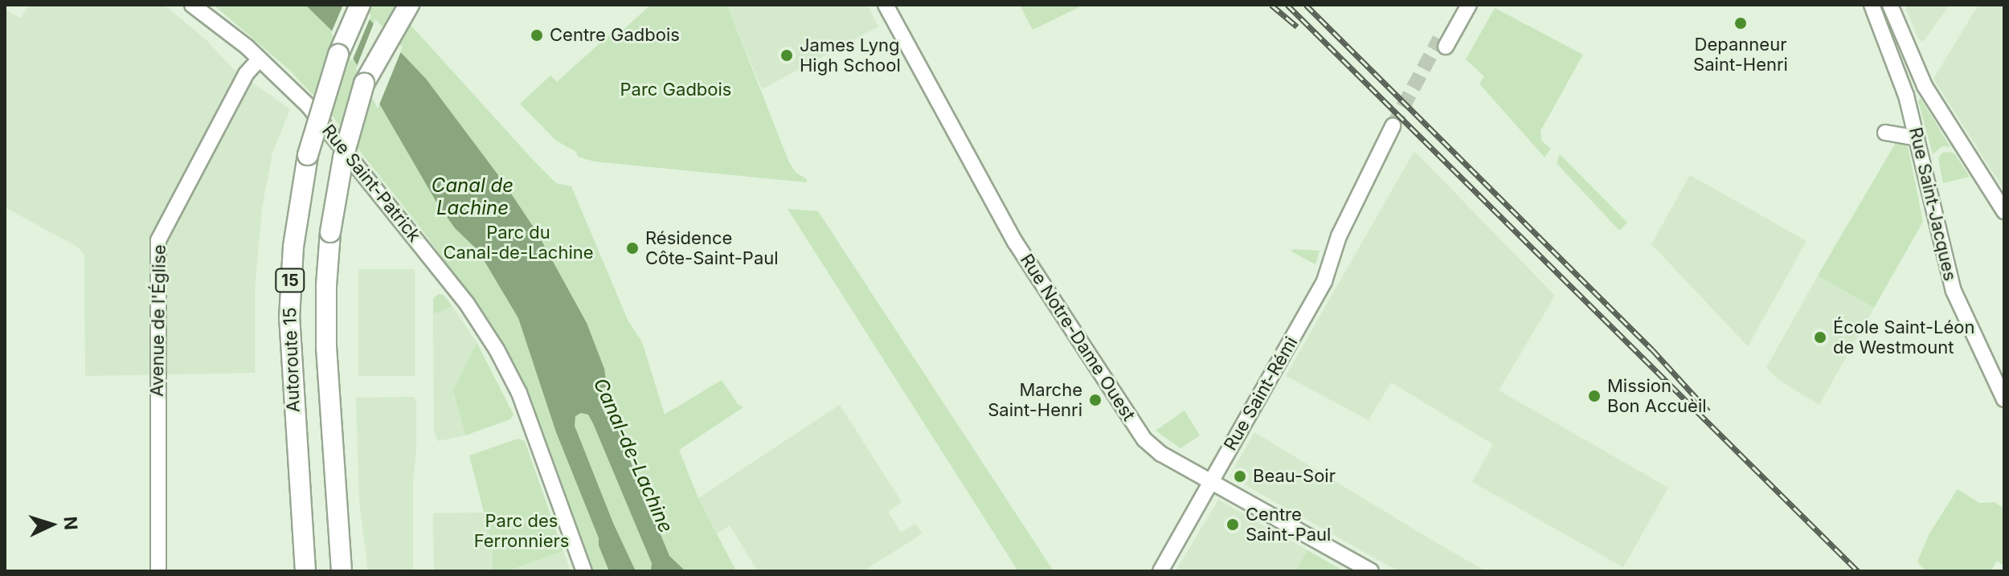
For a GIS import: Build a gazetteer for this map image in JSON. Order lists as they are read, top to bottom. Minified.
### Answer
{"streets":{"highway":["15","Autoroute 15"],"main road":["Rue Saint-Patrick","Rue Saint-Jacques","Avenue de l'Église","Rue Notre-Dame Ouest","Rue Saint-Rémi"]},"crossings":[["Rue Saint-Patrick","Avenue de l'Église"],["15","Autoroute 15"],["Rue Notre-Dame Ouest","Rue Saint-Rémi"]],"water":["Canal de Lachine","Canal-de-Lachine"],"parks":["Parc Gadbois","Parc du Canal-de-Lachine","Parc des Ferronniers"],"places":["Depanneur Saint-Henri","Centre Gadbois","James Lyng High School","Résidence Côte-Saint-Paul","École Saint-Léon de Westmount","Mission Bon Accuèil","Marche Saint-Henri","Beau-Soir","Centre Saint-Paul"],"north":"right"}
